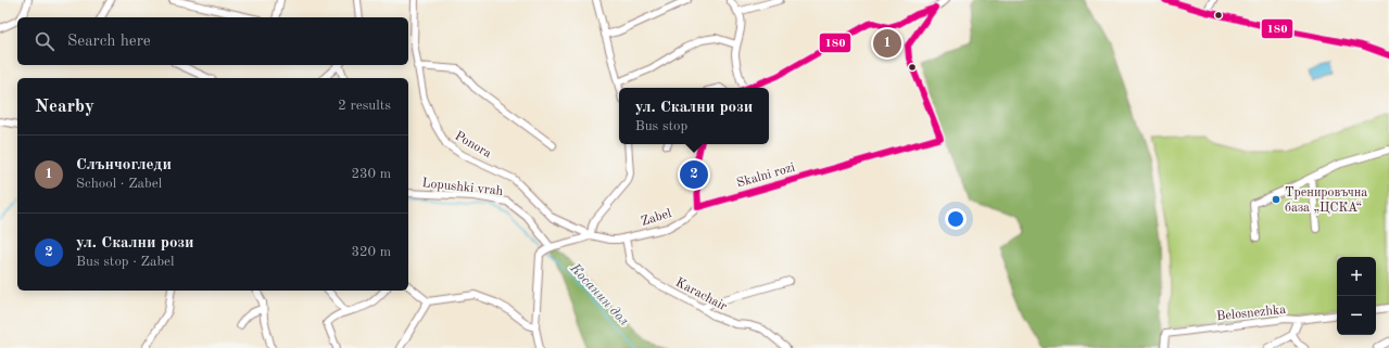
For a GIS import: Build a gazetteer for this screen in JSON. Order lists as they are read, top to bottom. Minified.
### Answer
{"streets":{"street":["Ponora","Skalni rozi","Lopushki vrah","Zabel","Karachair","Belosnezhka"]},"crossings":[["Ponora","Zabel"],["Skalni rozi","Zabel"],["Zabel","Karachair"]],"water":["Косанин дол"],"places":["Тренировъчна база „ЦСКА“"],"lines":["transit line 180"],"page":{"search":"Search here","pins":["1","2"],"heading":["Nearby","2 results"],"popup":["ул. Скални рози","Bus stop"],"list":[{"mark":"1","name":"Слънчогледи","note":"School · Zabel","value":"230 m"},{"mark":"2","name":"ул. Скални рози","note":"Bus stop · Zabel","value":"320 m"}],"map_buttons":["+","−"]}}
